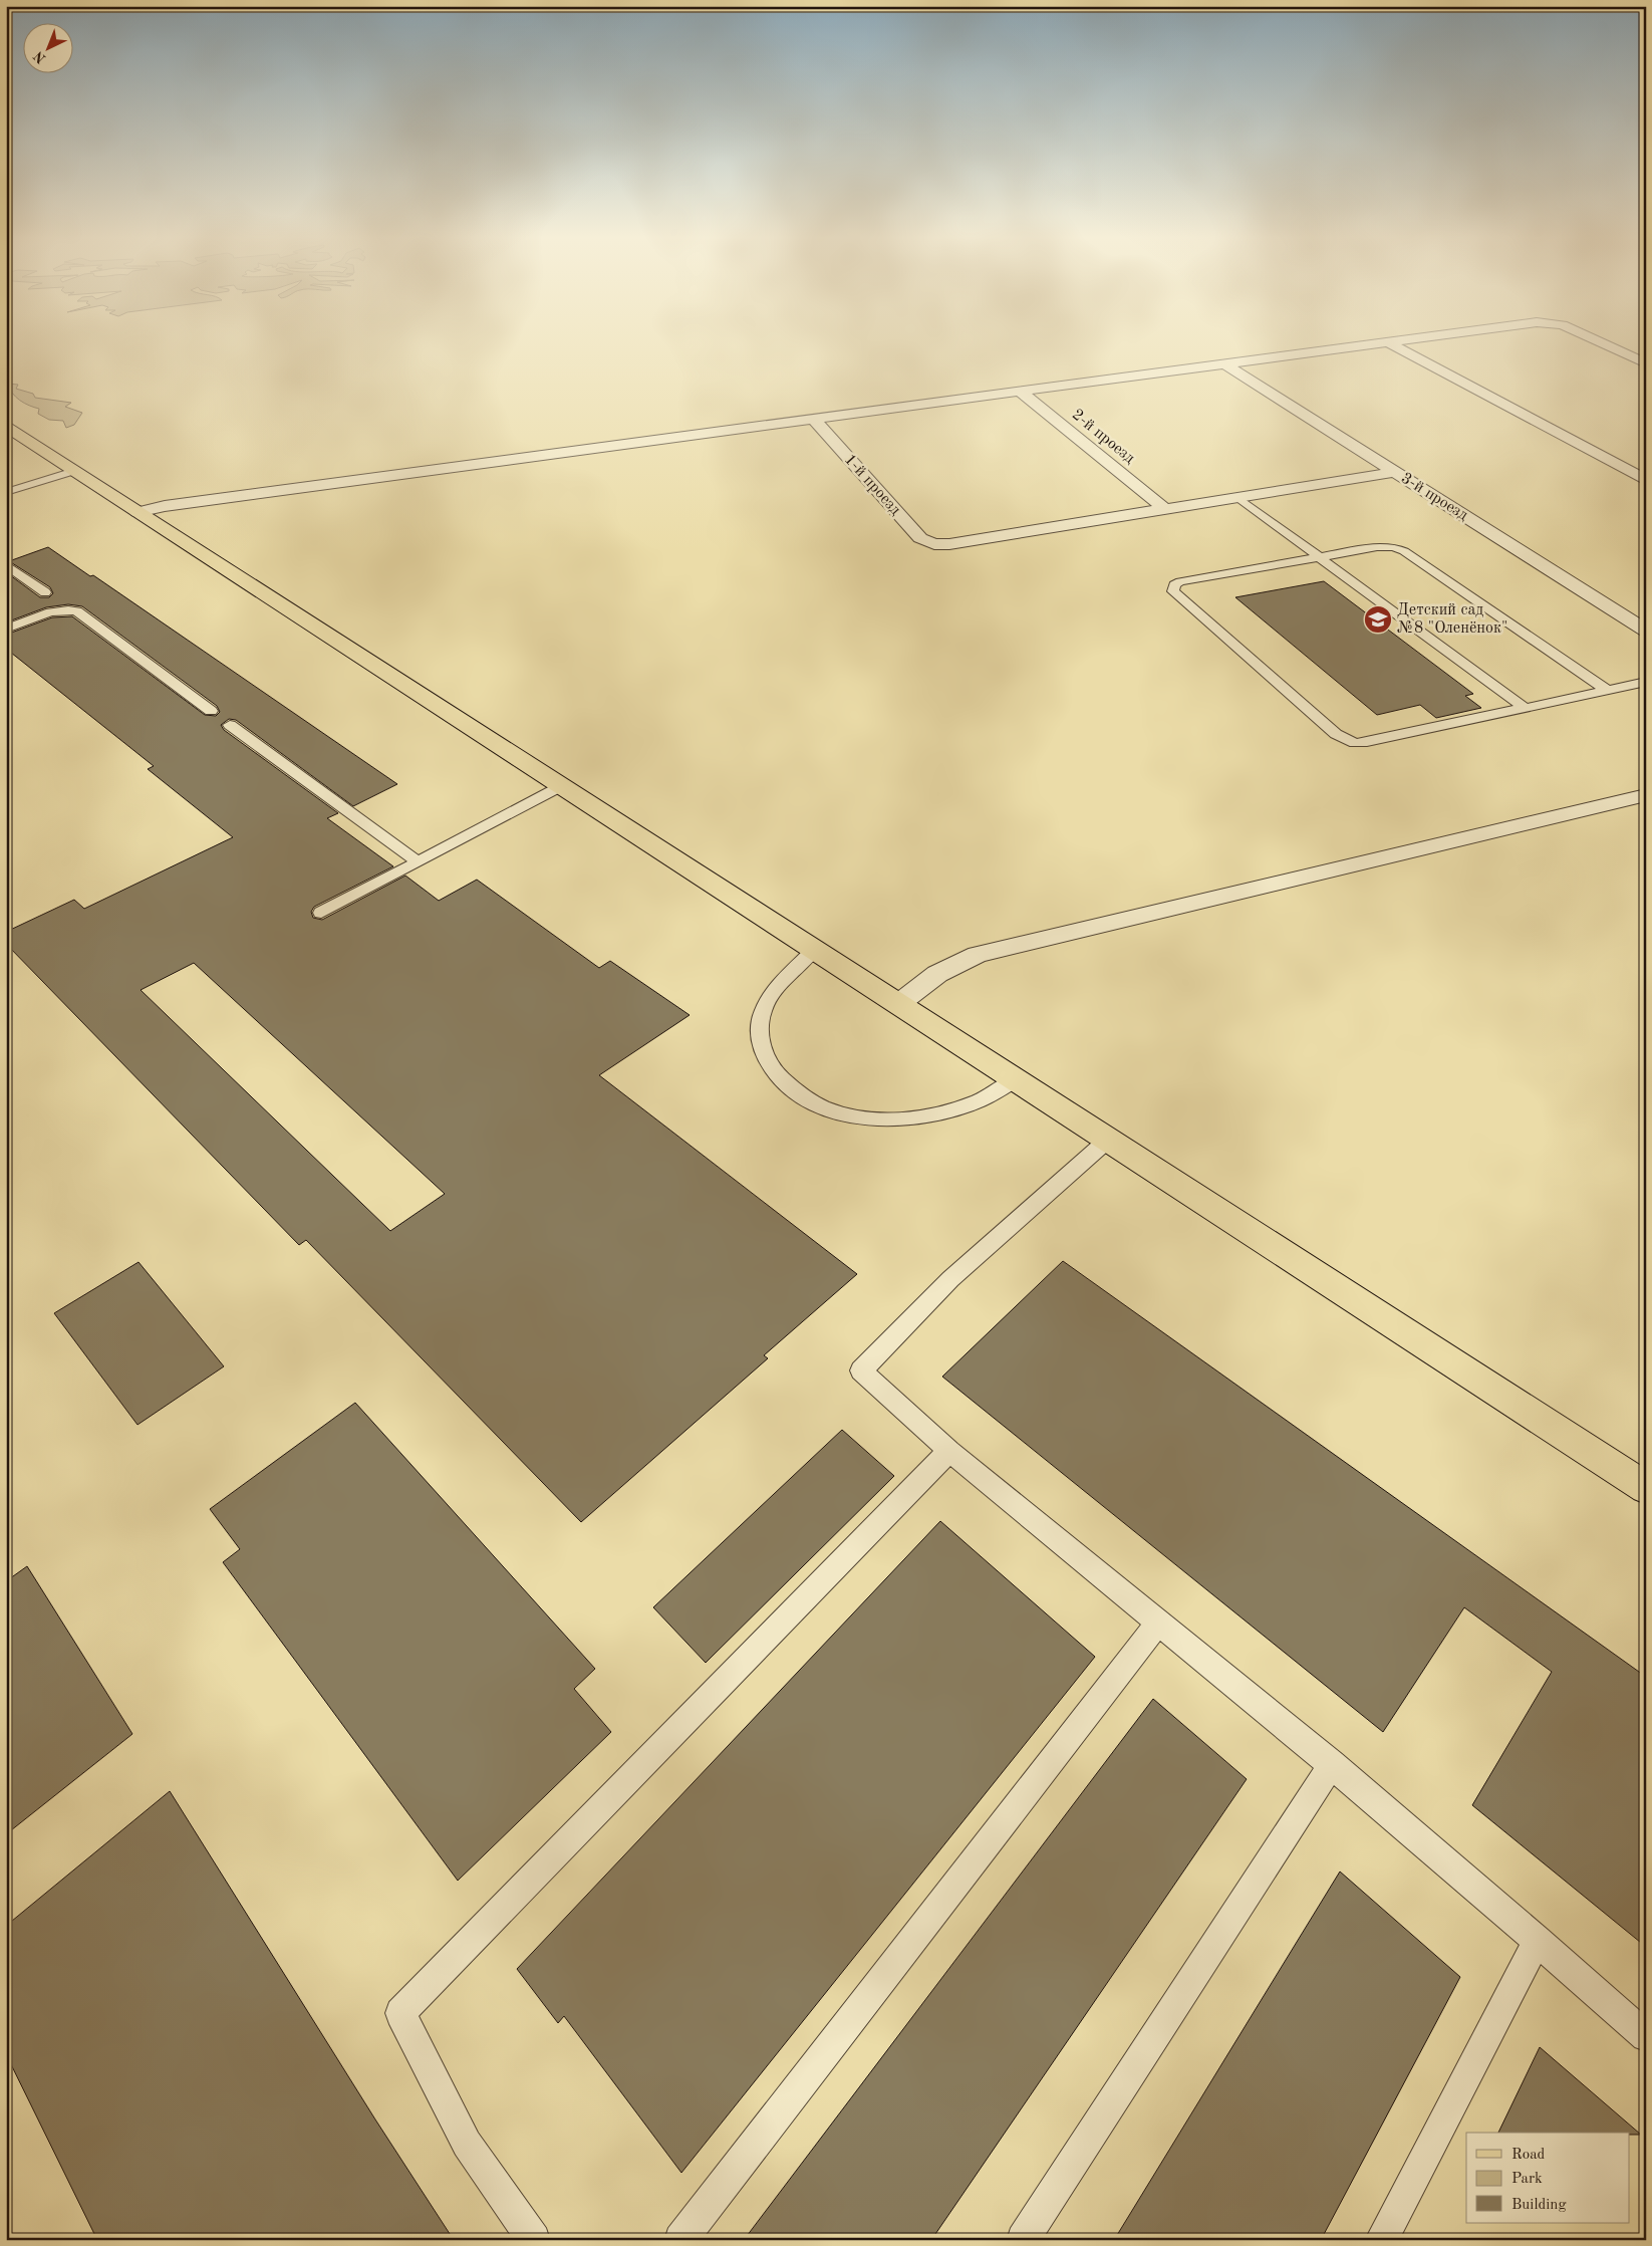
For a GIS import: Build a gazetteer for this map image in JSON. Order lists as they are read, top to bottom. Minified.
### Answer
{"streets":{"street":["2-й проезд","1-й проезд","3-й проезд"]},"crossings":[["2-й проезд","1-й проезд"]],"places":{"school or university":["Детский сад №8 \"Оленёнок\""]},"legend":["Road","Park","Building"],"north":"bottom left"}
